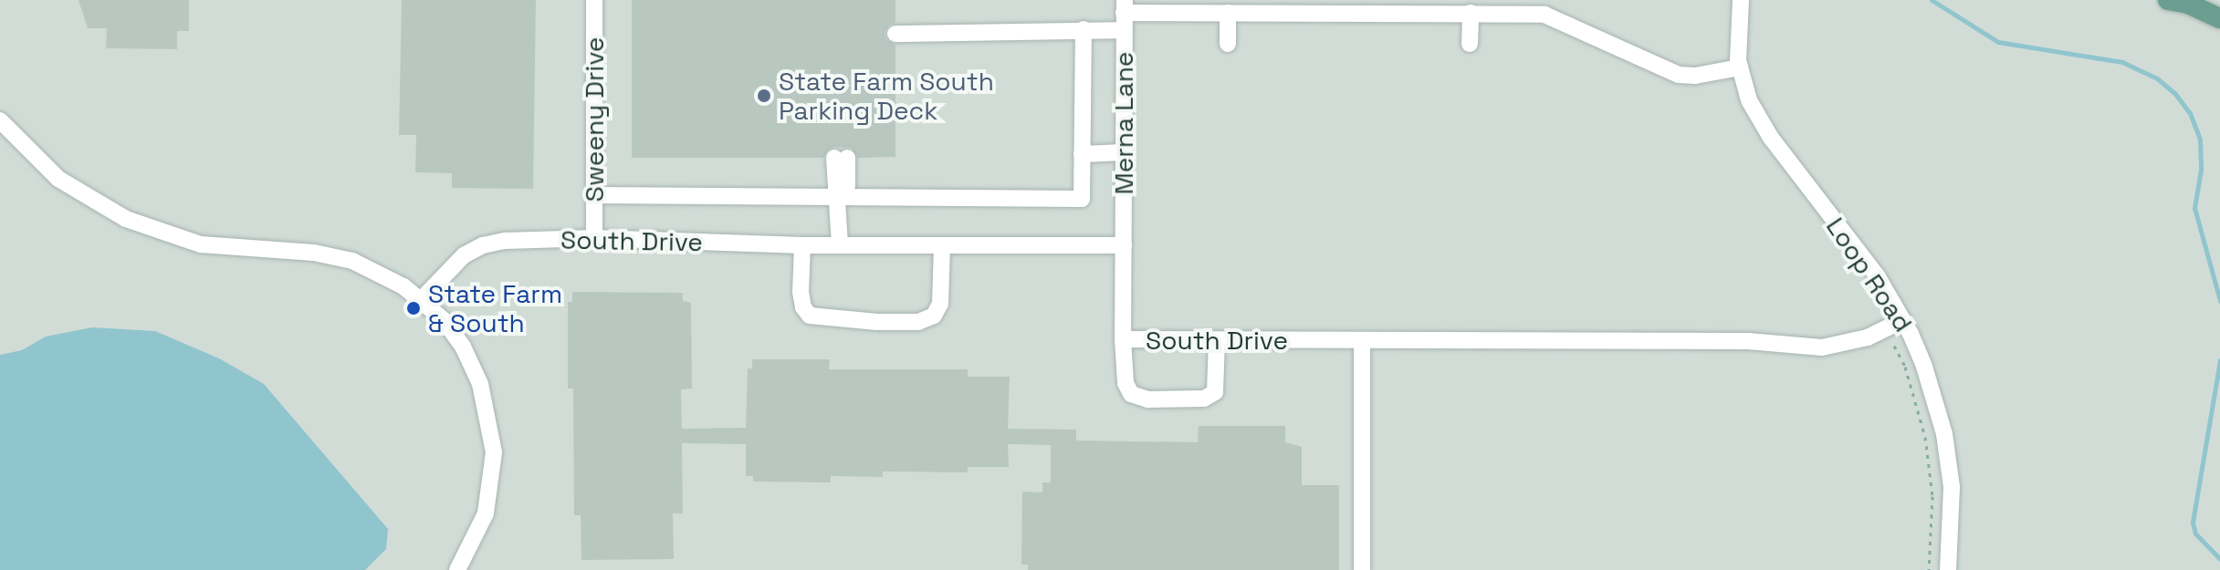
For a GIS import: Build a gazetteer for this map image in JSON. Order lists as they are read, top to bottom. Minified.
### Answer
{"streets":{"street":["Sweeny Drive","Merna Lane","South Drive","Loop Road"]},"crossings":[["Sweeny Drive","South Drive"],["Merna Lane","South Drive"],["South Drive","Loop Road"]],"places":["State Farm South Parking Deck","State Farm & South"]}
